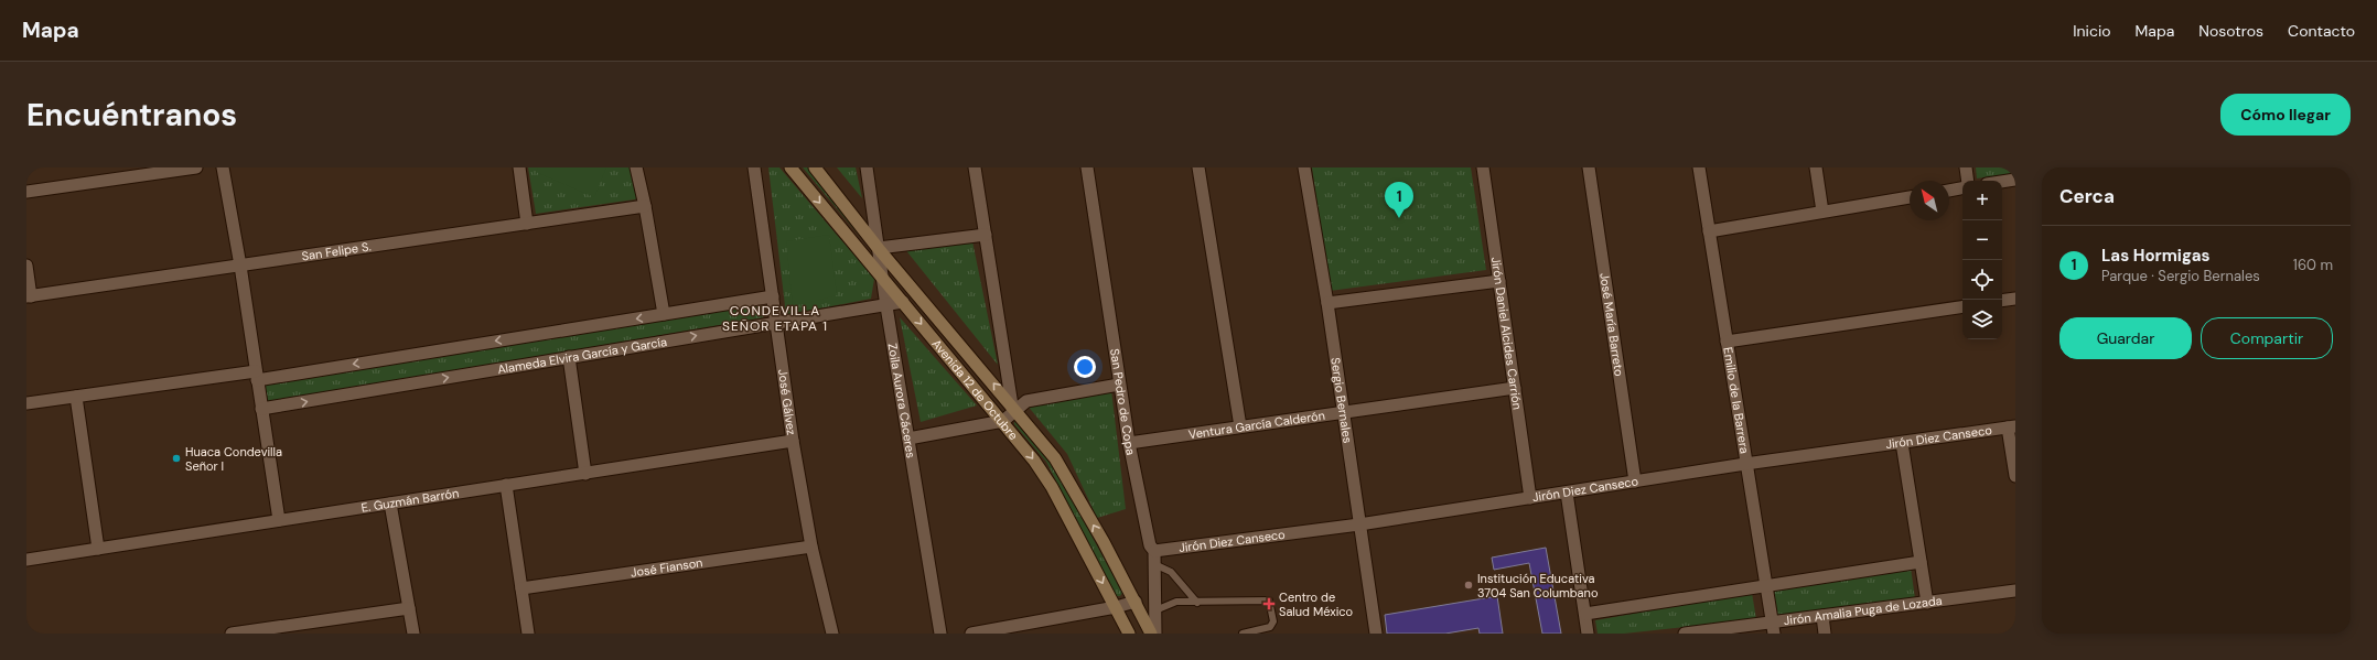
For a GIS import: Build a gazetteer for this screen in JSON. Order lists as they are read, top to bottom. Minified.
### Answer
{"streets":{"main road":["Avenida 12 de Octubre"],"street":["San Felipe S.","José María Barreto","Jirón Daniel Alcides Carrión","Alameda Elvira García y García","Sergio Bernales","José Gálvez","Zoila Aurora Cáceres","San Pedro de Copa","Emilio de la Barrera","Ventura García Calderón","Jirón Diez Canseco","E. Guzmán Barrón","José Fianson","Jirón Amalia Puga de Lozada"]},"crossings":[["José María Barreto","Jirón Diez Canseco"],["Jirón Daniel Alcides Carrión","Ventura García Calderón"],["Jirón Daniel Alcides Carrión","Jirón Diez Canseco"],["Alameda Elvira García y García","Avenida 12 de Octubre"],["Alameda Elvira García y García","José Gálvez"],["Alameda Elvira García y García","Zoila Aurora Cáceres"],["Avenida 12 de Octubre","Zoila Aurora Cáceres"],["Sergio Bernales","Ventura García Calderón"],["Sergio Bernales","Jirón Diez Canseco"],["José Gálvez","E. Guzmán Barrón"],["José Gálvez","José Fianson"],["San Pedro de Copa","Ventura García Calderón"],["San Pedro de Copa","Jirón Diez Canseco"],["Emilio de la Barrera","Jirón Diez Canseco"],["Emilio de la Barrera","Jirón Amalia Puga de Lozada"]],"districts":["CONDEVILLA SEÑOR ETAPA 1"],"places":{"other":["Huaca Condevilla Señor I","Institución Educativa 3704 San Columbano"],"health":["Centro de Salud México"]},"north":"top left","page":{"header":"Mapa","nav":["Inicio","Mapa","Nosotros","Contacto"],"buttons":["Cómo llegar",["Guardar","Compartir"]],"title":"Encuéntranos","heading":"Cerca","map_buttons":["+","−"],"pins":"1","list":[{"mark":"1","name":"Las Hormigas","note":"Parque · Sergio Bernales","value":"160 m"}]}}
